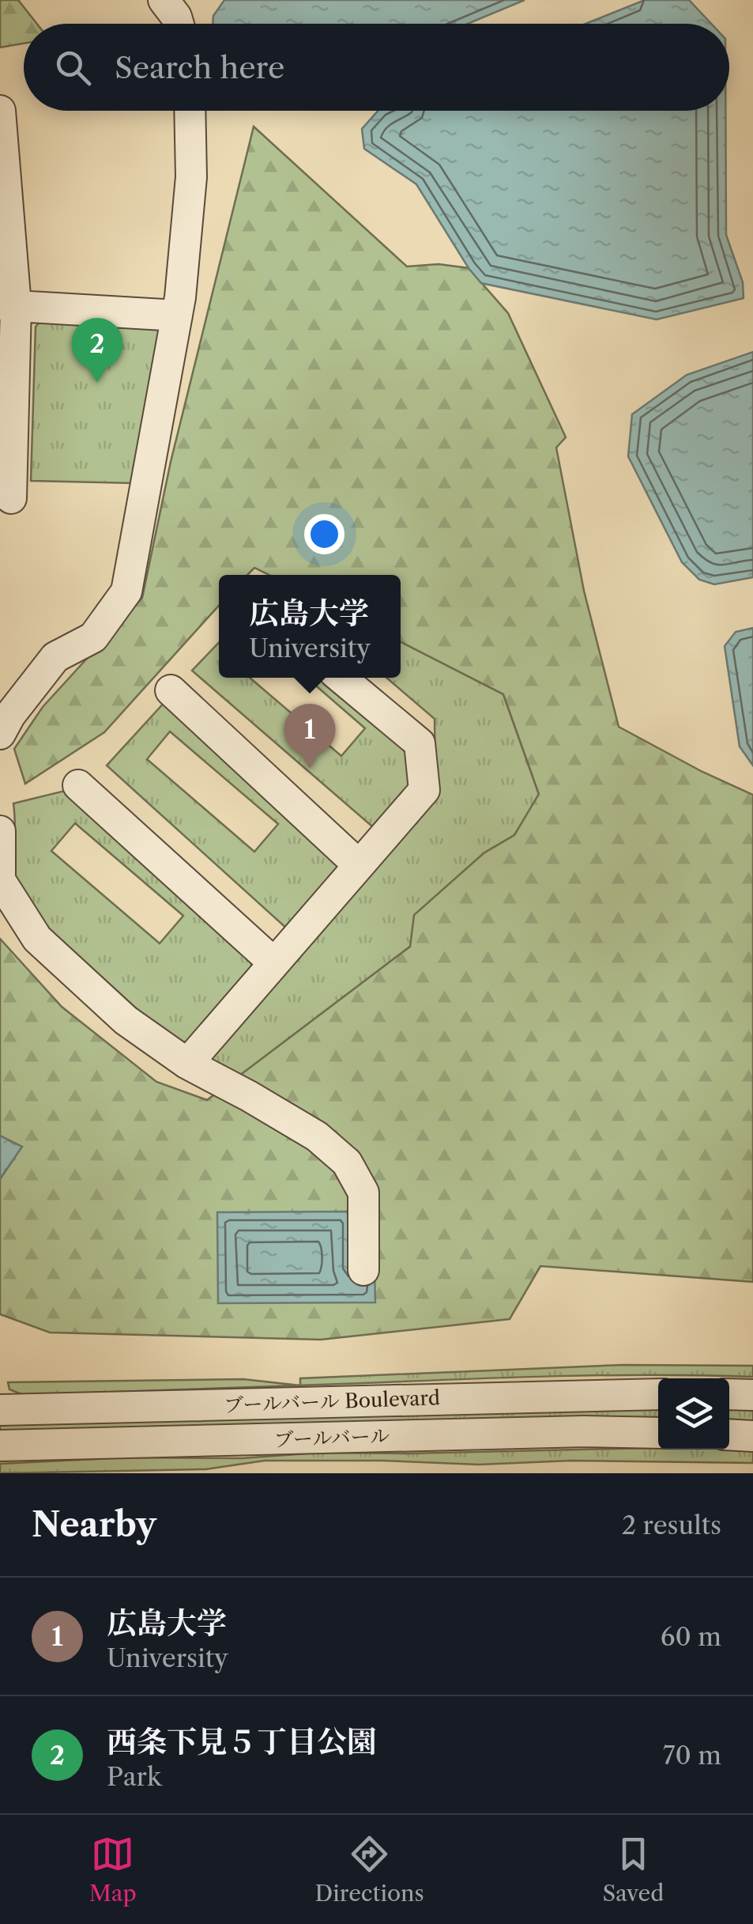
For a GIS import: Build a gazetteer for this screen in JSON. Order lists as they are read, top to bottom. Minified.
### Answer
{"streets":{"street":["ブールバール Boulevard","ブールバール"]},"page":{"search":"Search here","pins":["2","1"],"popup":["広島大学","University"],"heading":["Nearby","2 results"],"list":[{"mark":"1","name":"広島大学","note":"University","value":"60 m"},{"mark":"2","name":"西条下見５丁目公園","note":"Park","value":"70 m"}],"nav":["Map","Directions","Saved"]}}
